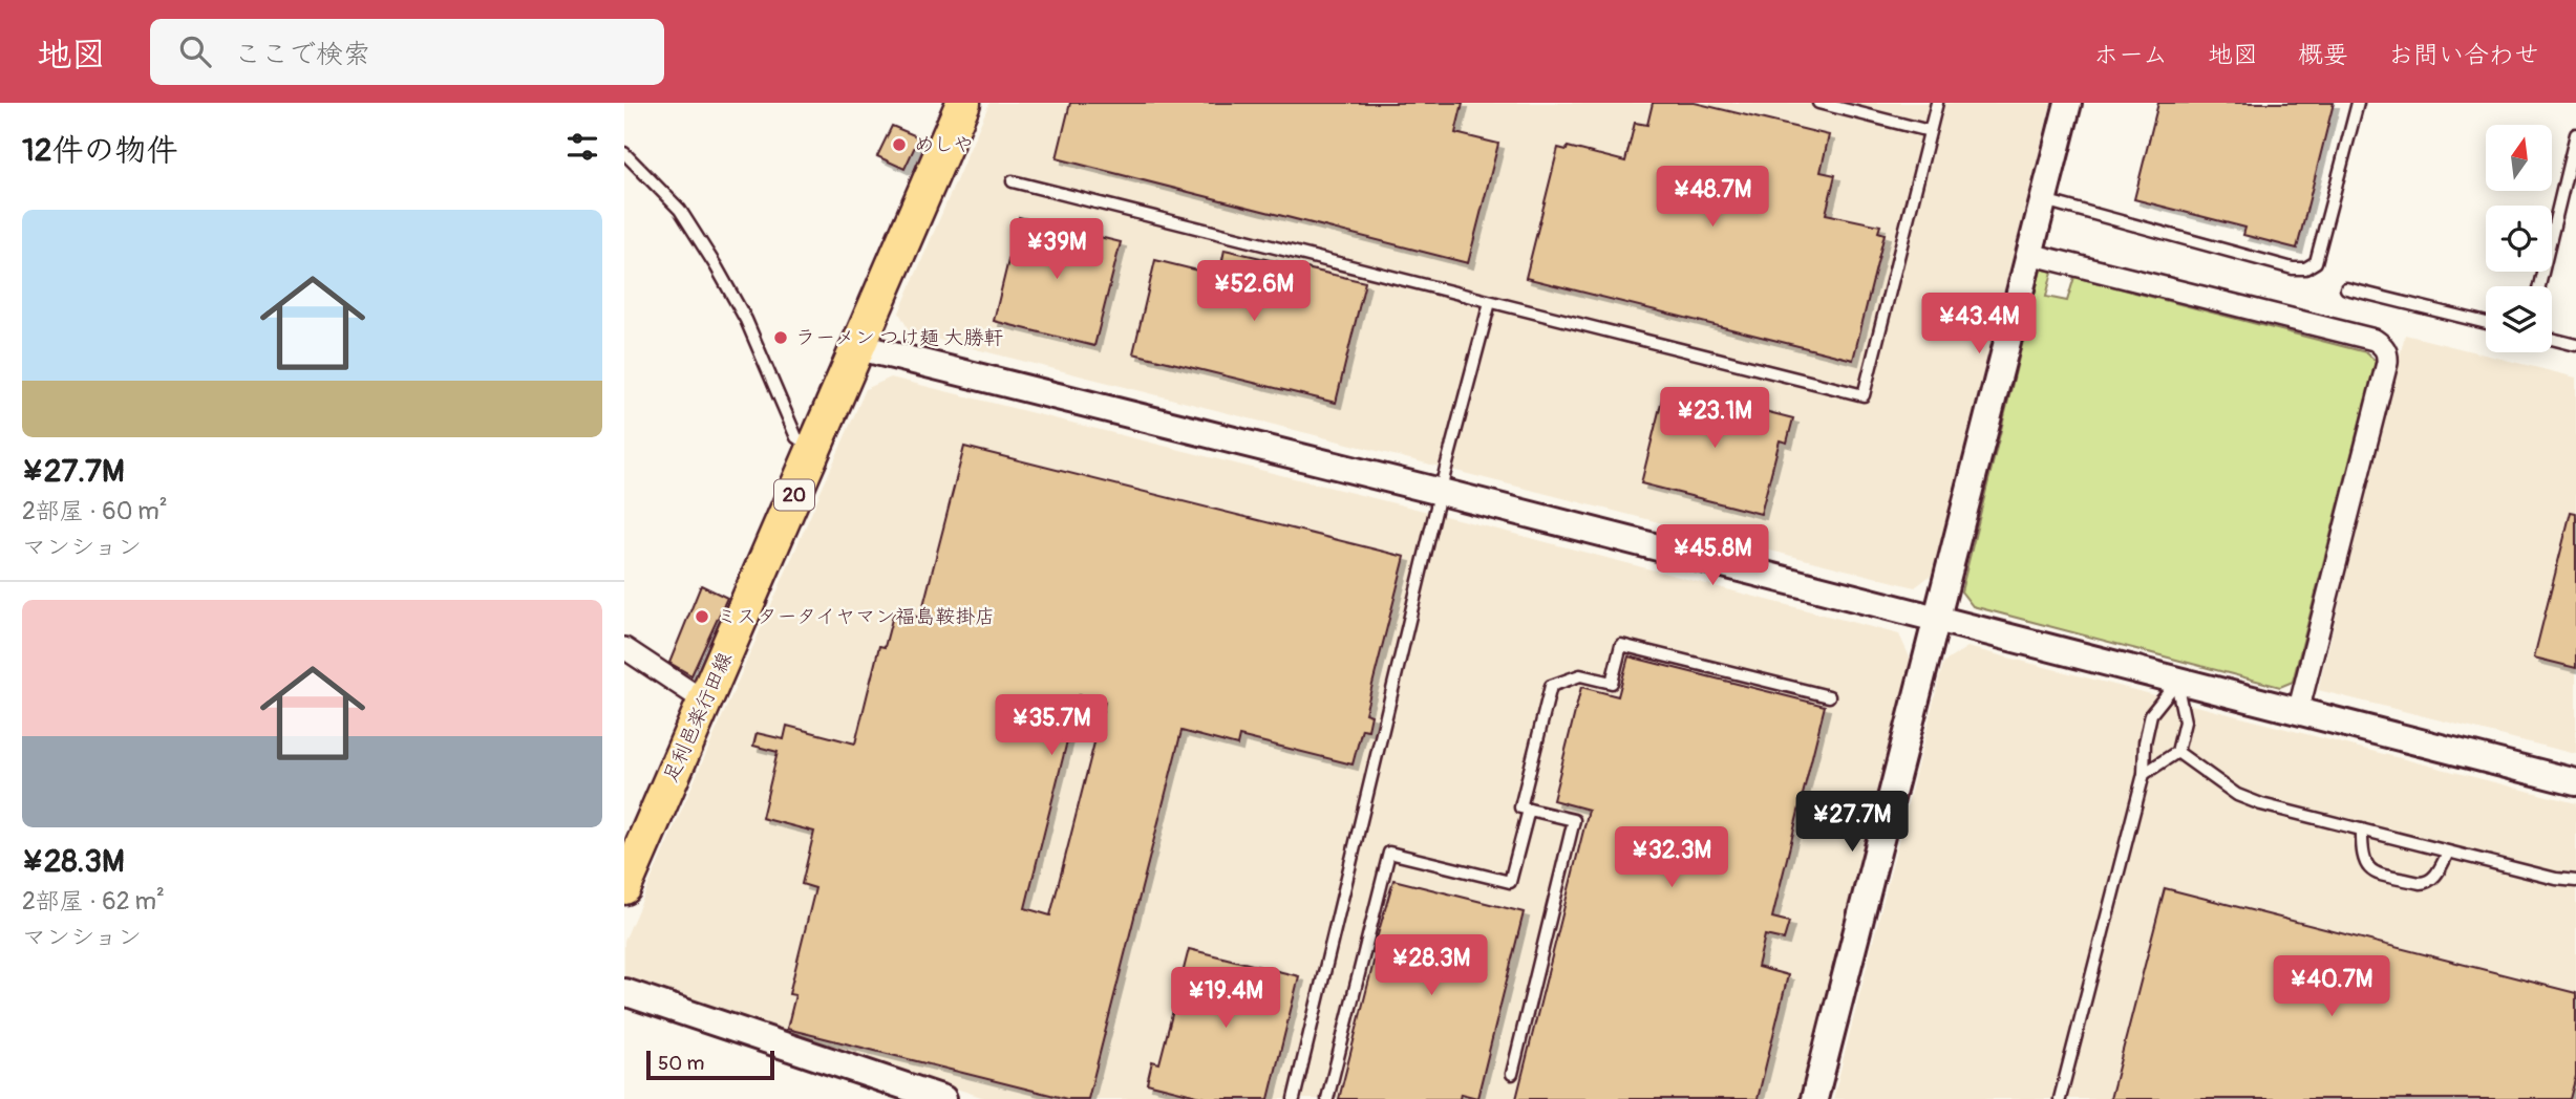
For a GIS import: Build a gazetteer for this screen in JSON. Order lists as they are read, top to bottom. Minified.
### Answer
{"streets":{"main road":["20","足利邑楽行田線"]},"places":["めしや","ラーメン つけ麺 大勝軒","ミスタータイヤマン福島鞍掛店"],"scale_bar":"50 m","north":"top","page":{"header":"地図","search":"ここで検索","nav":["ホーム","地図","概要","お問い合わせ"],"heading":"12件の物件","price":["¥48.7M","¥39M","¥52.6M","¥43.4M","¥23.1M","¥45.8M","¥35.7M","¥27.7M","¥32.3M","¥28.3M","¥40.7M","¥19.4M"],"list":[{"name":"¥27.7M","note":"2部屋 · 60 m² · マンション"},{"name":"¥28.3M","note":"2部屋 · 62 m² · マンション"}],"scale":"50 m"}}
